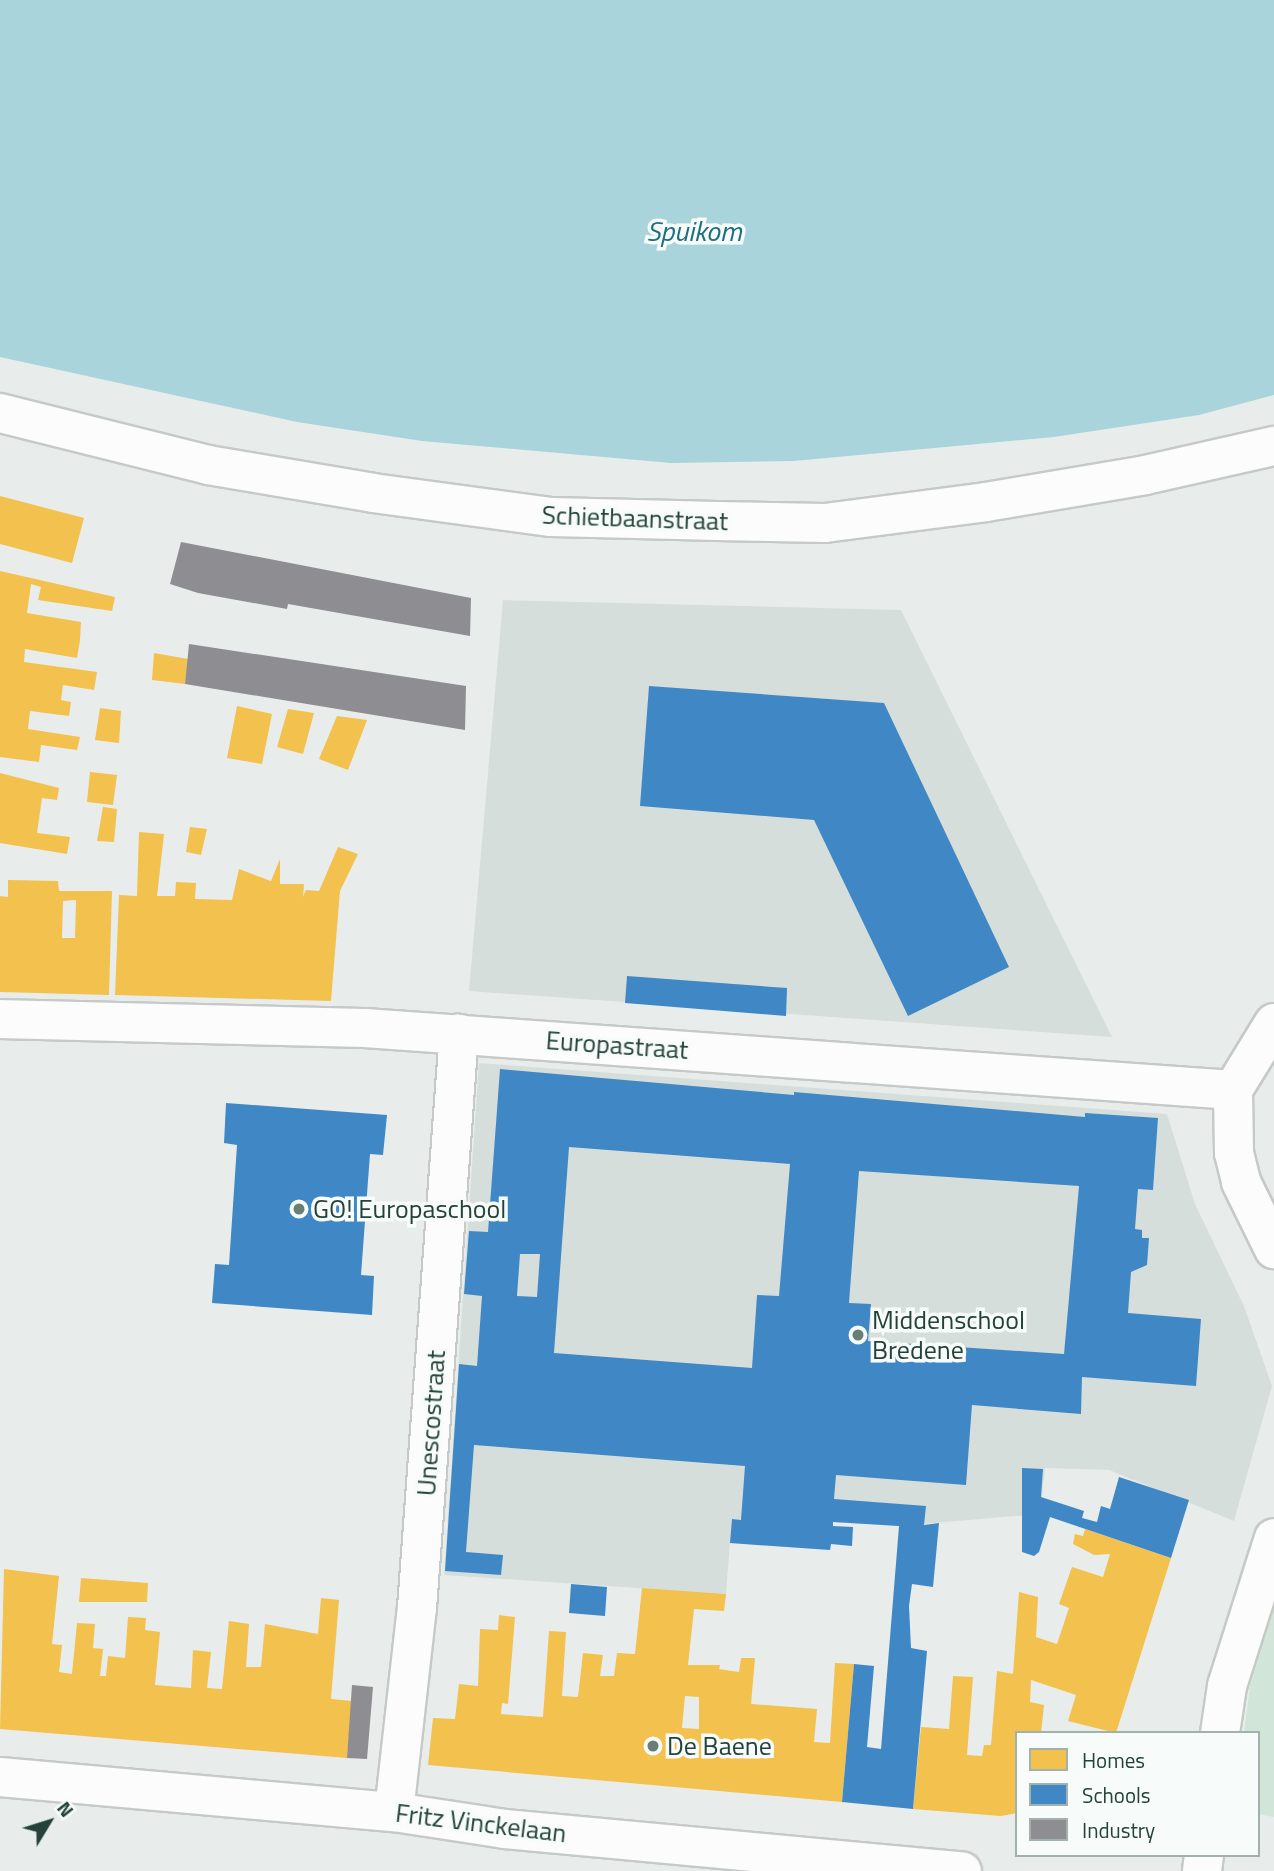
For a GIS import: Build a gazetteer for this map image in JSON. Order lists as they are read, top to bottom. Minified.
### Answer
{"streets":{"street":["Schietbaanstraat","Europastraat","Unescostraat","Fritz Vinckelaan"]},"crossings":[["Europastraat","Unescostraat"],["Unescostraat","Fritz Vinckelaan"]],"water":["Spuikom"],"places":["GO! Europaschool","Middenschool Bredene","De Baene"],"legend":["Homes","Schools","Industry"],"north":"top right"}
